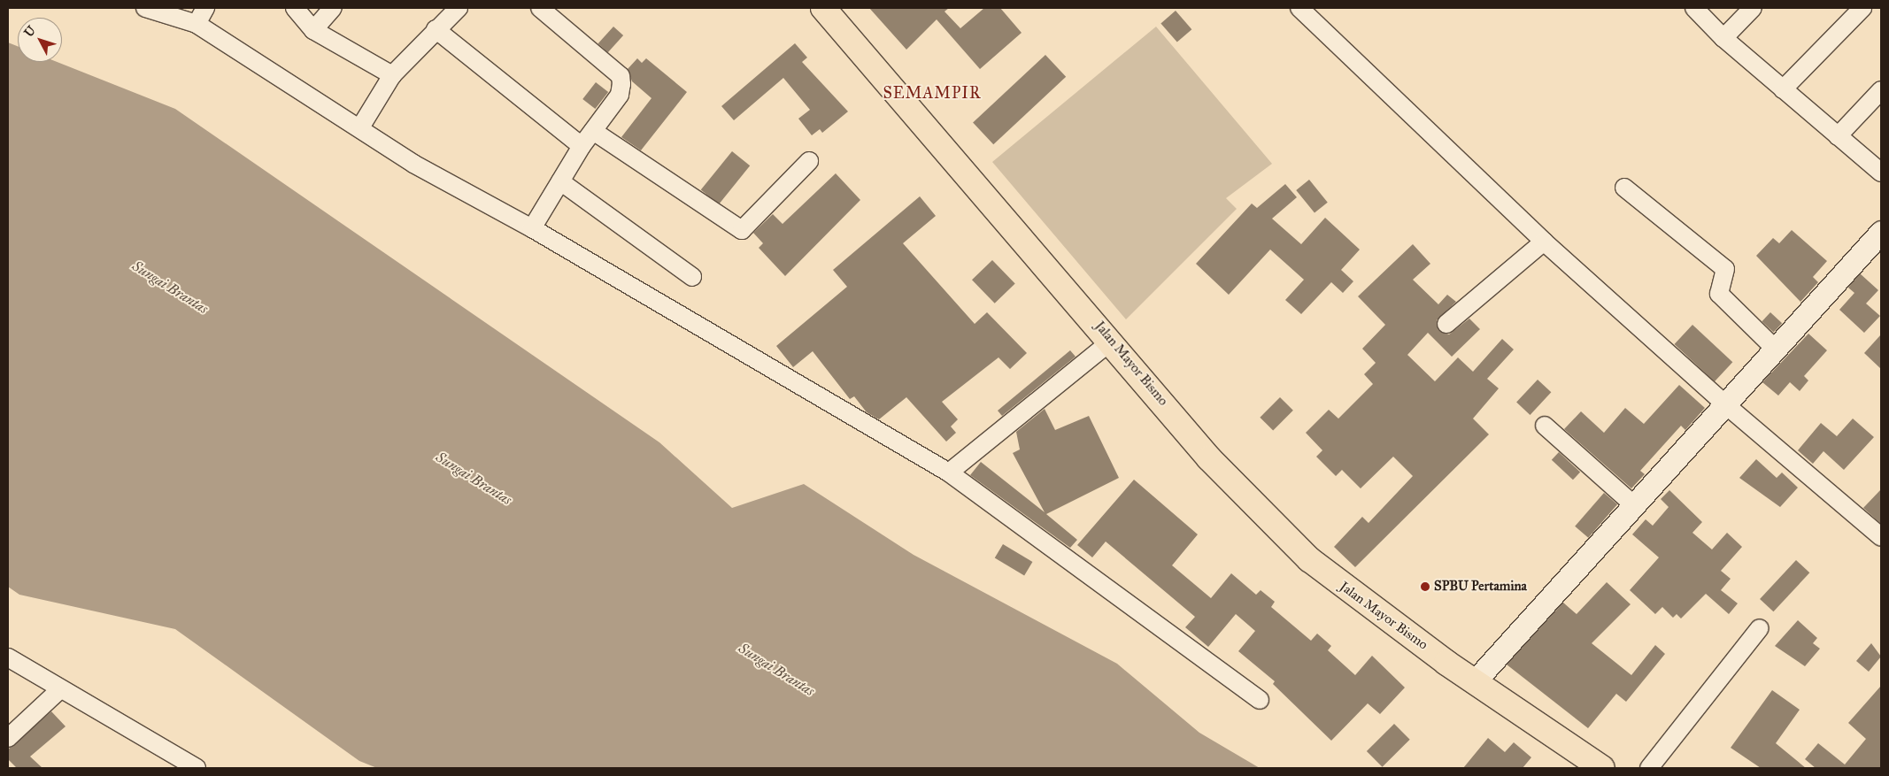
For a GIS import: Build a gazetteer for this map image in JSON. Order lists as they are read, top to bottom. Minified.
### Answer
{"streets":{"main road":["Jalan Mayor Bismo"]},"districts":["SEMAMPIR"],"water":["Sungai Brantas"],"places":["SPBU Pertamina"],"north":"top left"}
